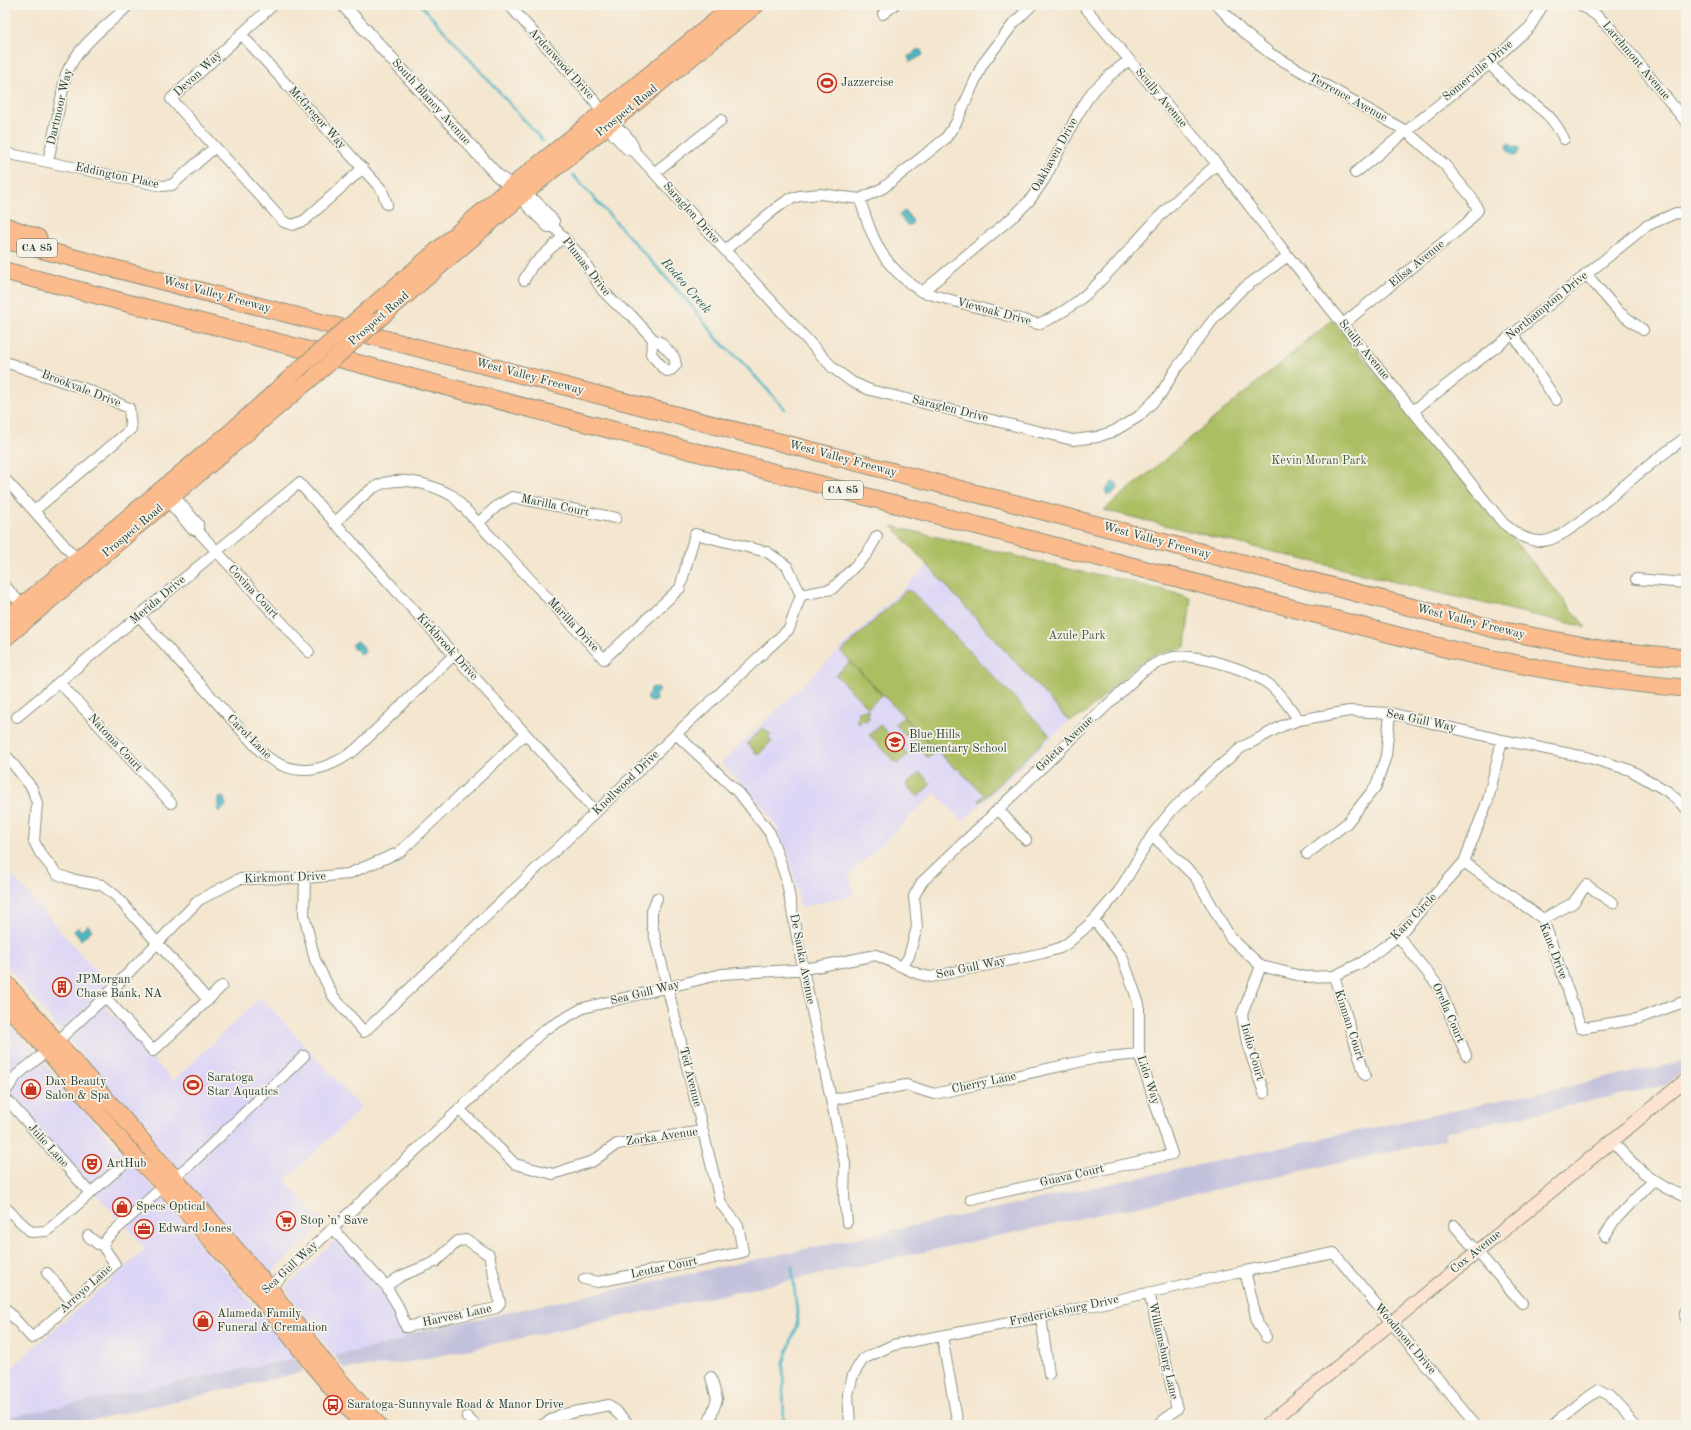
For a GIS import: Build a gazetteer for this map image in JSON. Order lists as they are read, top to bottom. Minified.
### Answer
{"streets":{"highway":["CA 85","West Valley Freeway"],"main road":["Prospect Road","Cox Avenue"],"street":["Larchmont Avenue","Ardenwood Drive","Somerville Drive","Devon Way","Scully Avenue","Terrence Avenue","South Blaney Avenue","Dartmoor Way","McGregor Way","Oakhaven Drive","Eddington Place","Saraglen Drive","Elisa Avenue","Plumas Drive","Northampton Drive","Viewoak Drive","Brookvale Drive","Marilla Court","Covina Court","Merida Drive","Marilla Drive","Kirkbrook Drive","Sea Gull Way","Carol Lane","Natoma Court","Goleta Avenue","Knollwood Drive","Kirkmont Drive","Karn Circle","Kane Drive","De Sanka Avenue","Orella Court","Kinman Court","Indio Court","Ted Avenue","Lido Way","Cherry Lane","Zorka Avenue","Julie Lane","Guava Court","Leutar Court","Arroyo Lane","Fredericksburg Drive","Harvest Lane","Woodmont Drive","Williamsburg Lane"]},"crossings":[["Ardenwood Drive","Prospect Road"],["Ardenwood Drive","Saraglen Drive"],["Somerville Drive","Terrence Avenue"],["Devon Way","McGregor Way"],["Devon Way","Eddington Place"],["Scully Avenue","Oakhaven Drive"],["Scully Avenue","Saraglen Drive"],["Scully Avenue","Elisa Avenue"],["Scully Avenue","Northampton Drive"],["Scully Avenue","Viewoak Drive"],["Terrence Avenue","Elisa Avenue"],["South Blaney Avenue","Prospect Road"],["South Blaney Avenue","Plumas Drive"],["Dartmoor Way","Eddington Place"],["Prospect Road","Saraglen Drive"],["Prospect Road","Plumas Drive"],["Prospect Road","Covina Court"],["Oakhaven Drive","Viewoak Drive"],["Marilla Court","Marilla Drive"],["Covina Court","Merida Drive"],["Merida Drive","Kirkbrook Drive"],["Merida Drive","Carol Lane"],["Merida Drive","Natoma Court"],["Marilla Drive","Kirkbrook Drive"],["Marilla Drive","Knollwood Drive"],["Kirkbrook Drive","Carol Lane"],["Kirkbrook Drive","Knollwood Drive"],["Kirkbrook Drive","Kirkmont Drive"],["Sea Gull Way","Goleta Avenue"],["Sea Gull Way","Karn Circle"],["Sea Gull Way","De Sanka Avenue"],["Sea Gull Way","Ted Avenue"],["Sea Gull Way","Lido Way"],["Sea Gull Way","Zorka Avenue"],["Sea Gull Way","Harvest Lane"],["Knollwood Drive","Kirkmont Drive"],["Knollwood Drive","De Sanka Avenue"],["Karn Circle","Kane Drive"],["Karn Circle","Orella Court"],["Karn Circle","Kinman Court"],["Karn Circle","Indio Court"],["De Sanka Avenue","Cherry Lane"],["Ted Avenue","Zorka Avenue"],["Ted Avenue","Leutar Court"],["Lido Way","Cherry Lane"],["Lido Way","Guava Court"],["Cox Avenue","Woodmont Drive"],["Fredericksburg Drive","Woodmont Drive"],["Fredericksburg Drive","Williamsburg Lane"]],"water":["Rodeo Creek"],"parks":["Kevin Moran Park","Azule Park"],"places":{"sports":["Jazzercise","Saratoga Star Aquatics"],"school or university":["Blue Hills Elementary School"],"building":["JPMorgan Chase Bank, NA"],"shop":["Dax Beauty Salon & Spa","Specs Optical","Alameda Family Funeral & Cremation"],"theatre":["ArtHub"],"supermarket":["Stop ’n’ Save"],"office":["Edward Jones"],"bus stop":["Saratoga-Sunnyvale Road & Manor Drive"]}}
